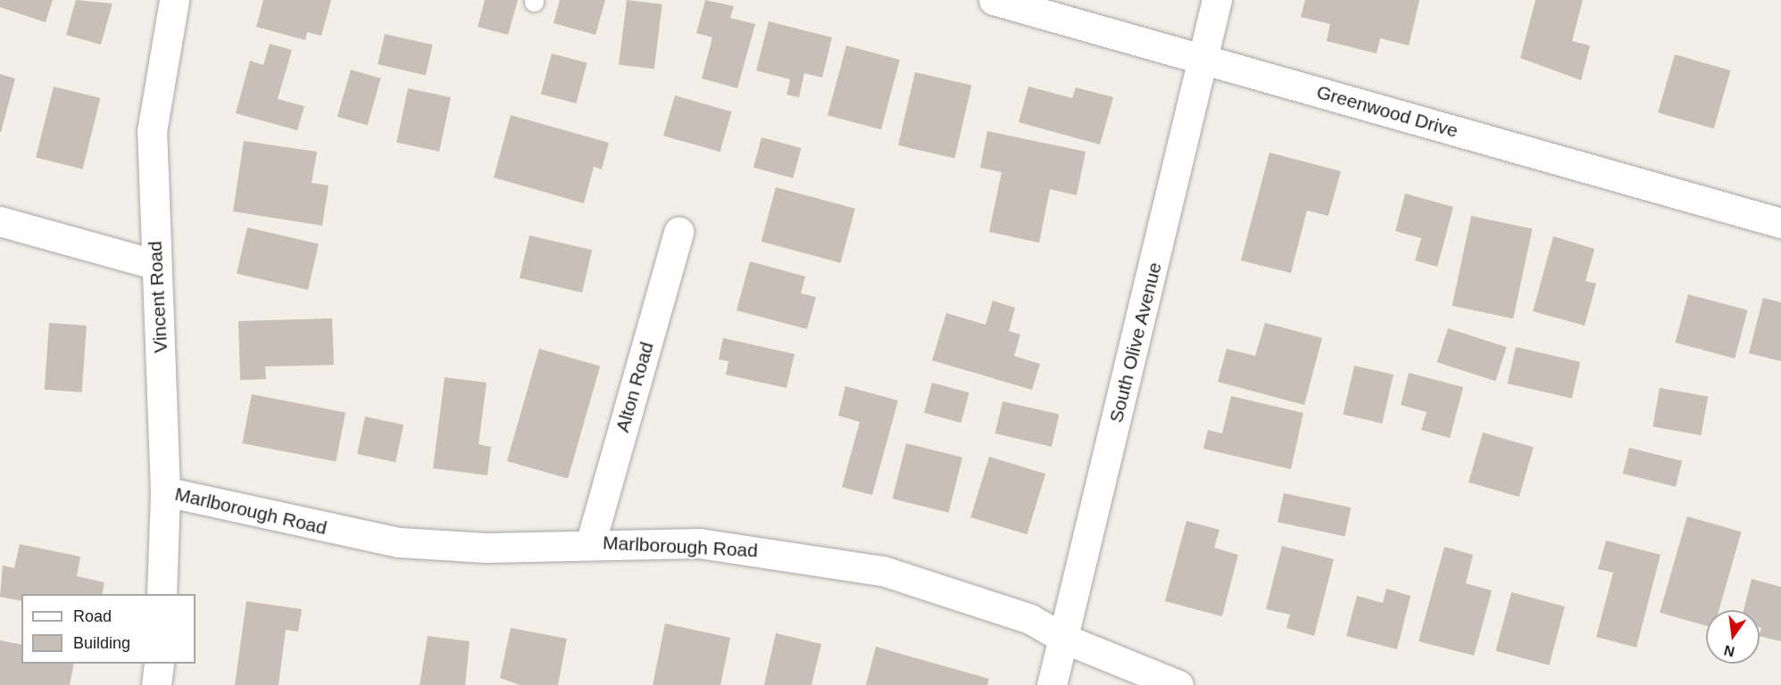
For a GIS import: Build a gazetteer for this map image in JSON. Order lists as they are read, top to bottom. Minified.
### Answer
{"streets":{"street":["Greenwood Drive","Vincent Road","South Olive Avenue","Alton Road","Marlborough Road"]},"crossings":[["Greenwood Drive","South Olive Avenue"],["Vincent Road","Marlborough Road"],["South Olive Avenue","Marlborough Road"],["Alton Road","Marlborough Road"]],"legend":["Road","Building"],"north":"bottom"}
